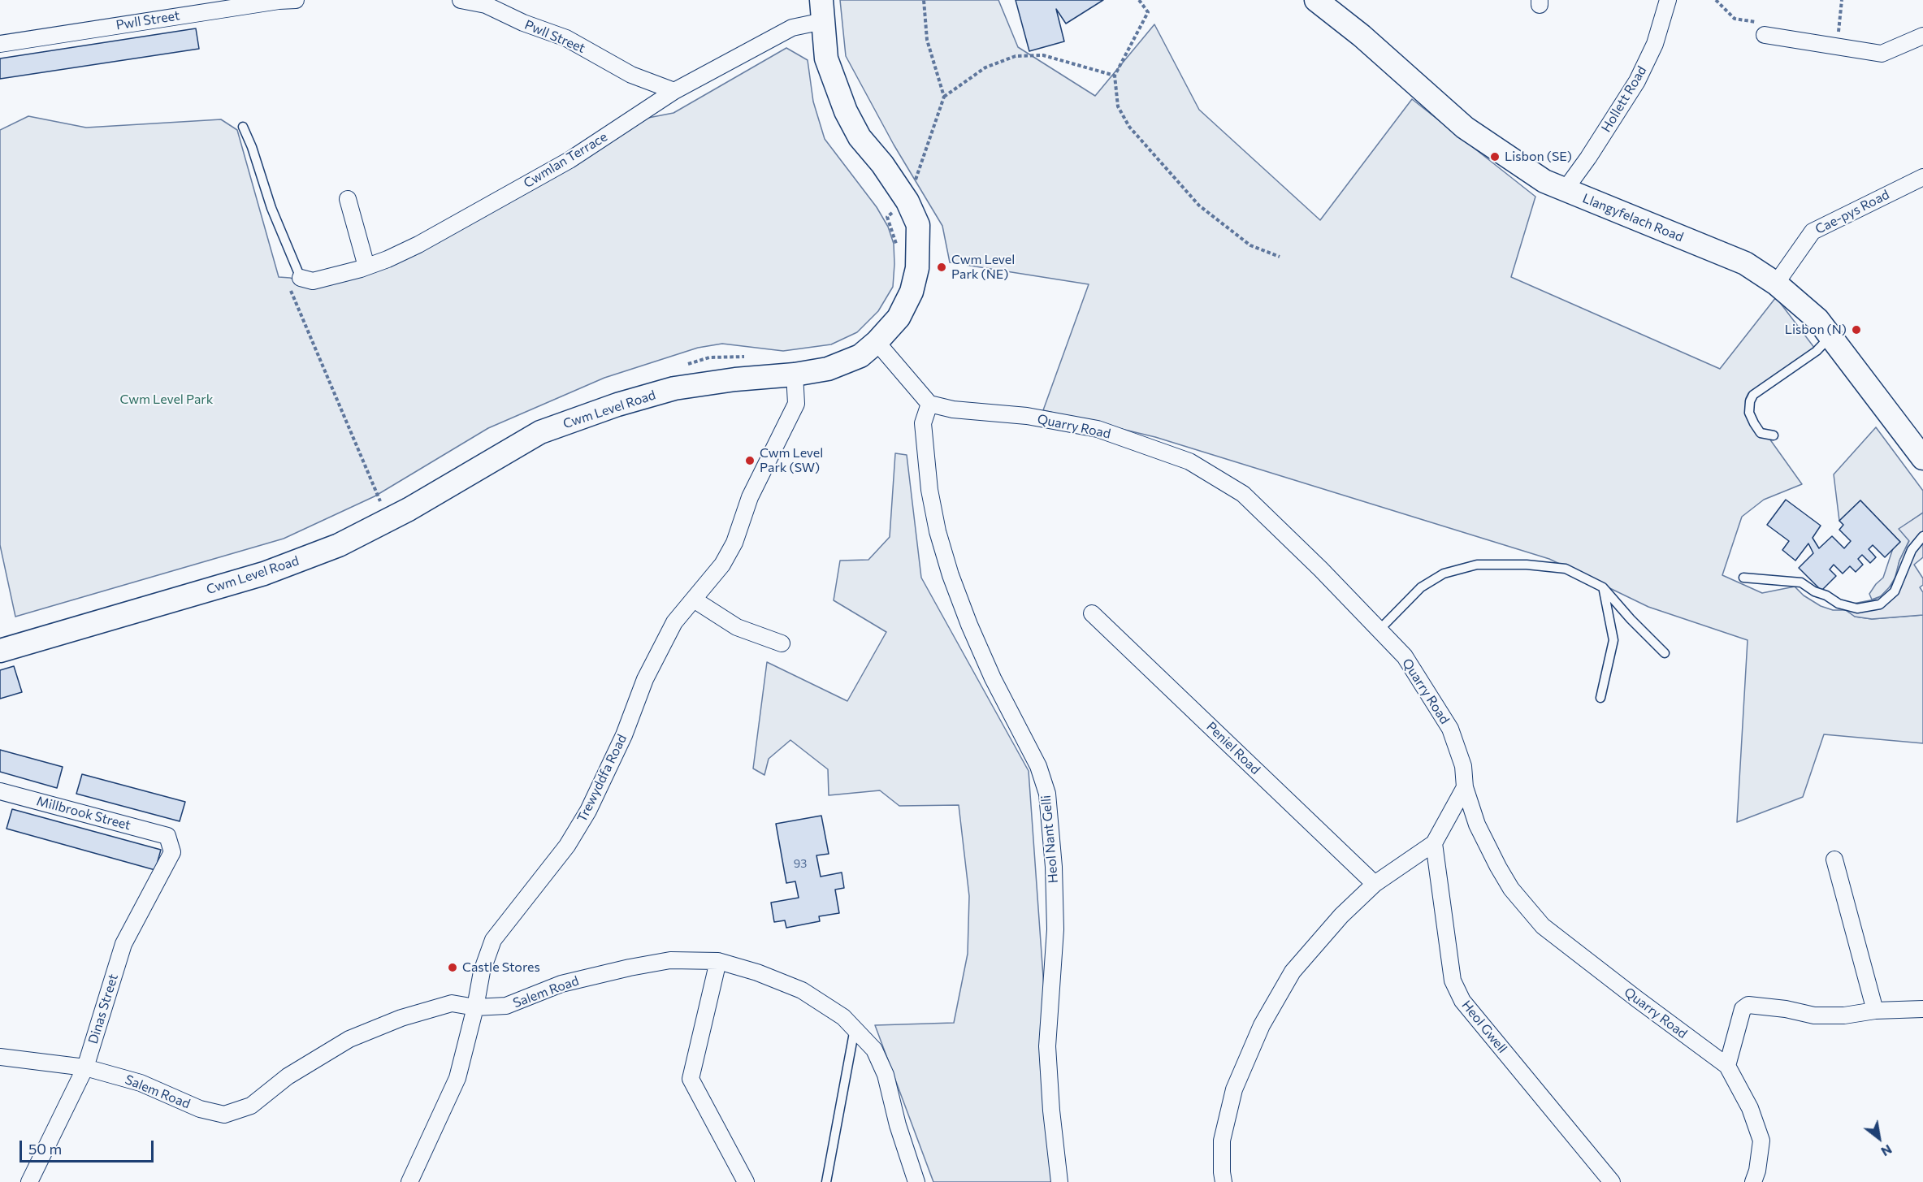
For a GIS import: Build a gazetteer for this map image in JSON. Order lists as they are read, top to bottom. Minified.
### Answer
{"streets":{"street":["Pwll Street","Hollett Road","Cwmlan Terrace","Cae-pys Road","Llangyfelach Road","Cwm Level Road","Quarry Road","Peniel Road","Trewyddfa Road","Millbrook Street","Heol Nant Gelli","Salem Road","Dinas Street","Heol Gwell"]},"crossings":[["Pwll Street","Cwmlan Terrace"],["Hollett Road","Llangyfelach Road"],["Cwmlan Terrace","Cwm Level Road"],["Cae-pys Road","Llangyfelach Road"],["Cwm Level Road","Trewyddfa Road"],["Quarry Road","Heol Nant Gelli"],["Trewyddfa Road","Salem Road"],["Millbrook Street","Dinas Street"],["Salem Road","Dinas Street"]],"parks":["Cwm Level Park"],"places":["Lisbon (SE)","Cwm Level Park (NE)","Lisbon (N)","Cwm Level Park (SW)","Castle Stores"],"house_numbers":["93"],"scale_bar":"50 m","north":"bottom right"}
